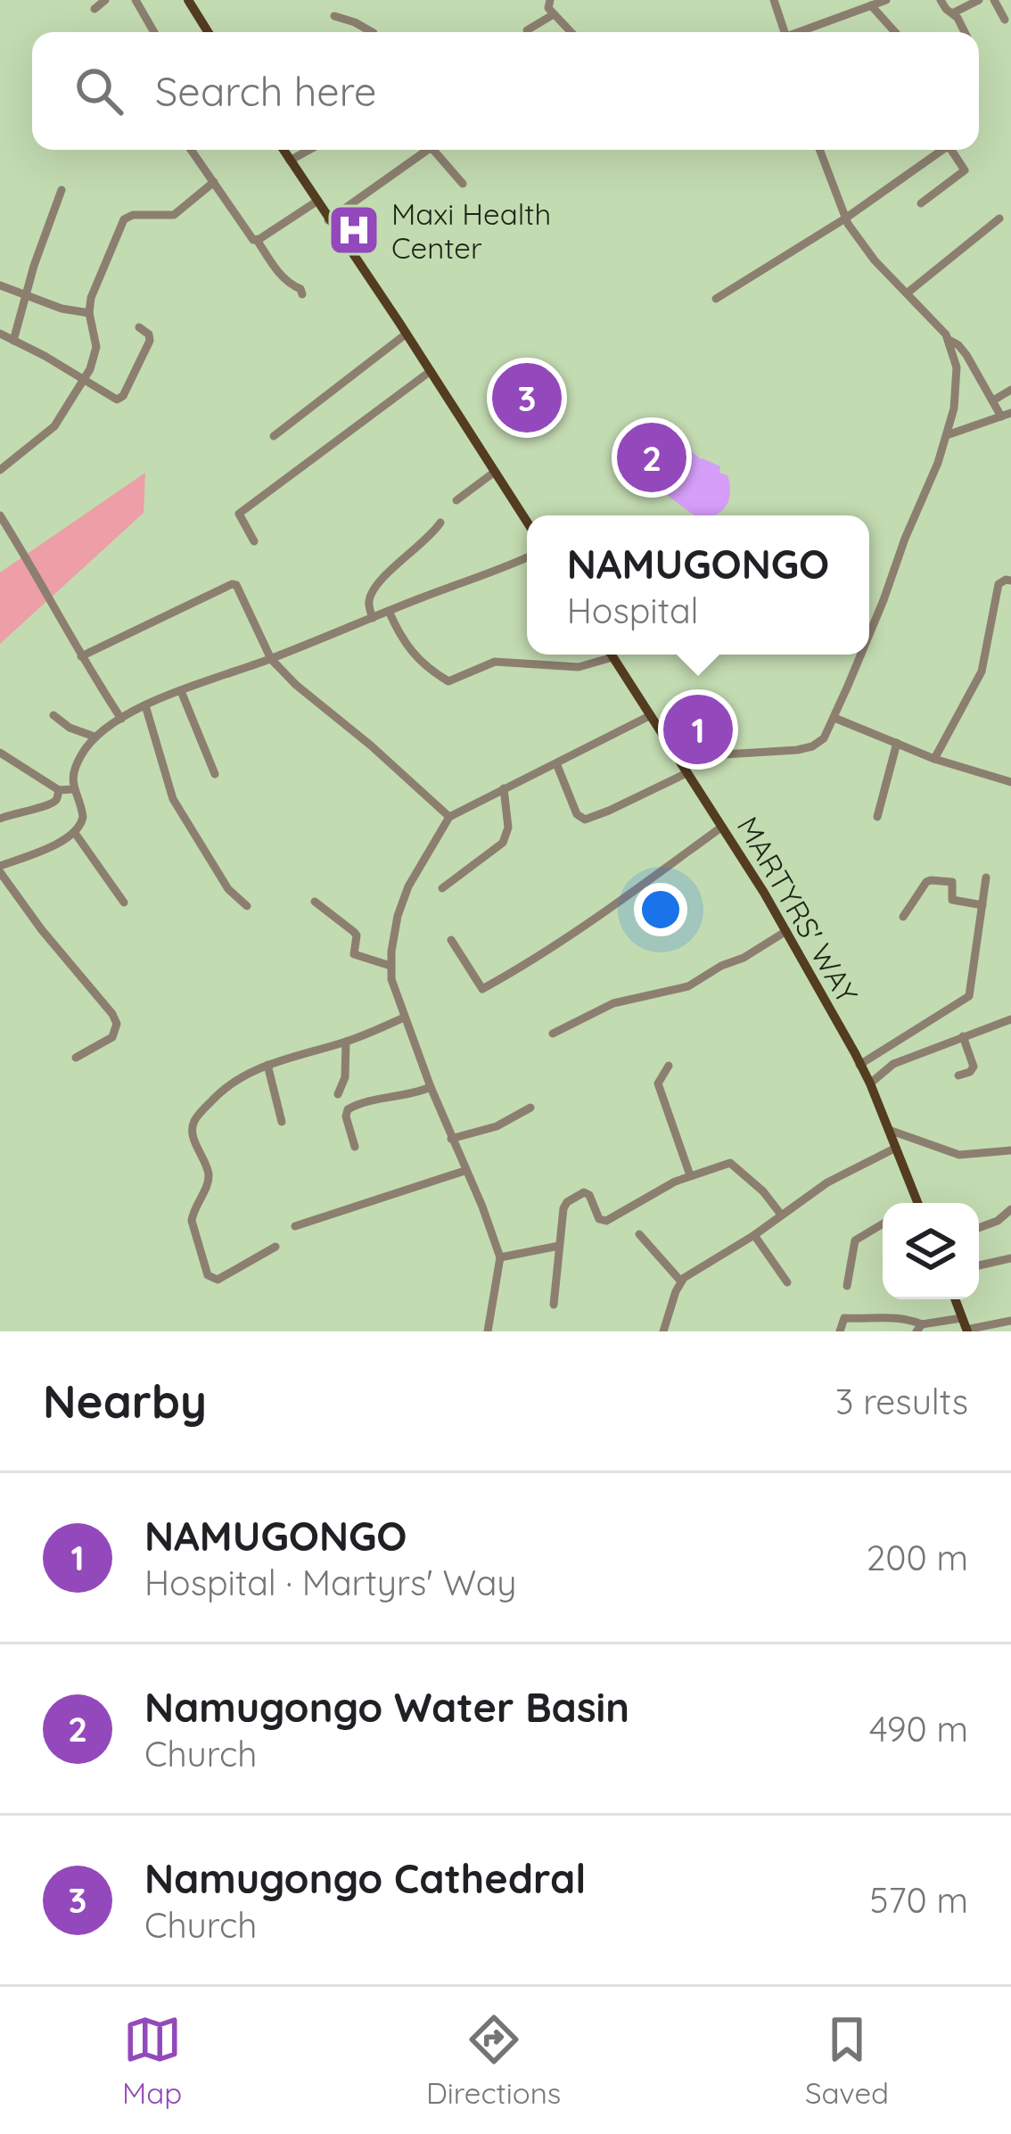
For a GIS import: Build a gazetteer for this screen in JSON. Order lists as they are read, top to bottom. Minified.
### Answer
{"streets":{"main road":["MARTYRS' WAY"]},"places":{"hospital":["Maxi Health Center"]},"page":{"search":"Search here","pins":["3","2","1"],"popup":["NAMUGONGO","Hospital"],"heading":["Nearby","3 results"],"list":[{"mark":"1","name":"NAMUGONGO","note":"Hospital · Martyrs' Way","value":"200 m"},{"mark":"2","name":"Namugongo Water Basin","note":"Church","value":"490 m"},{"mark":"3","name":"Namugongo Cathedral","note":"Church","value":"570 m"}],"nav":["Map","Directions","Saved"]}}
